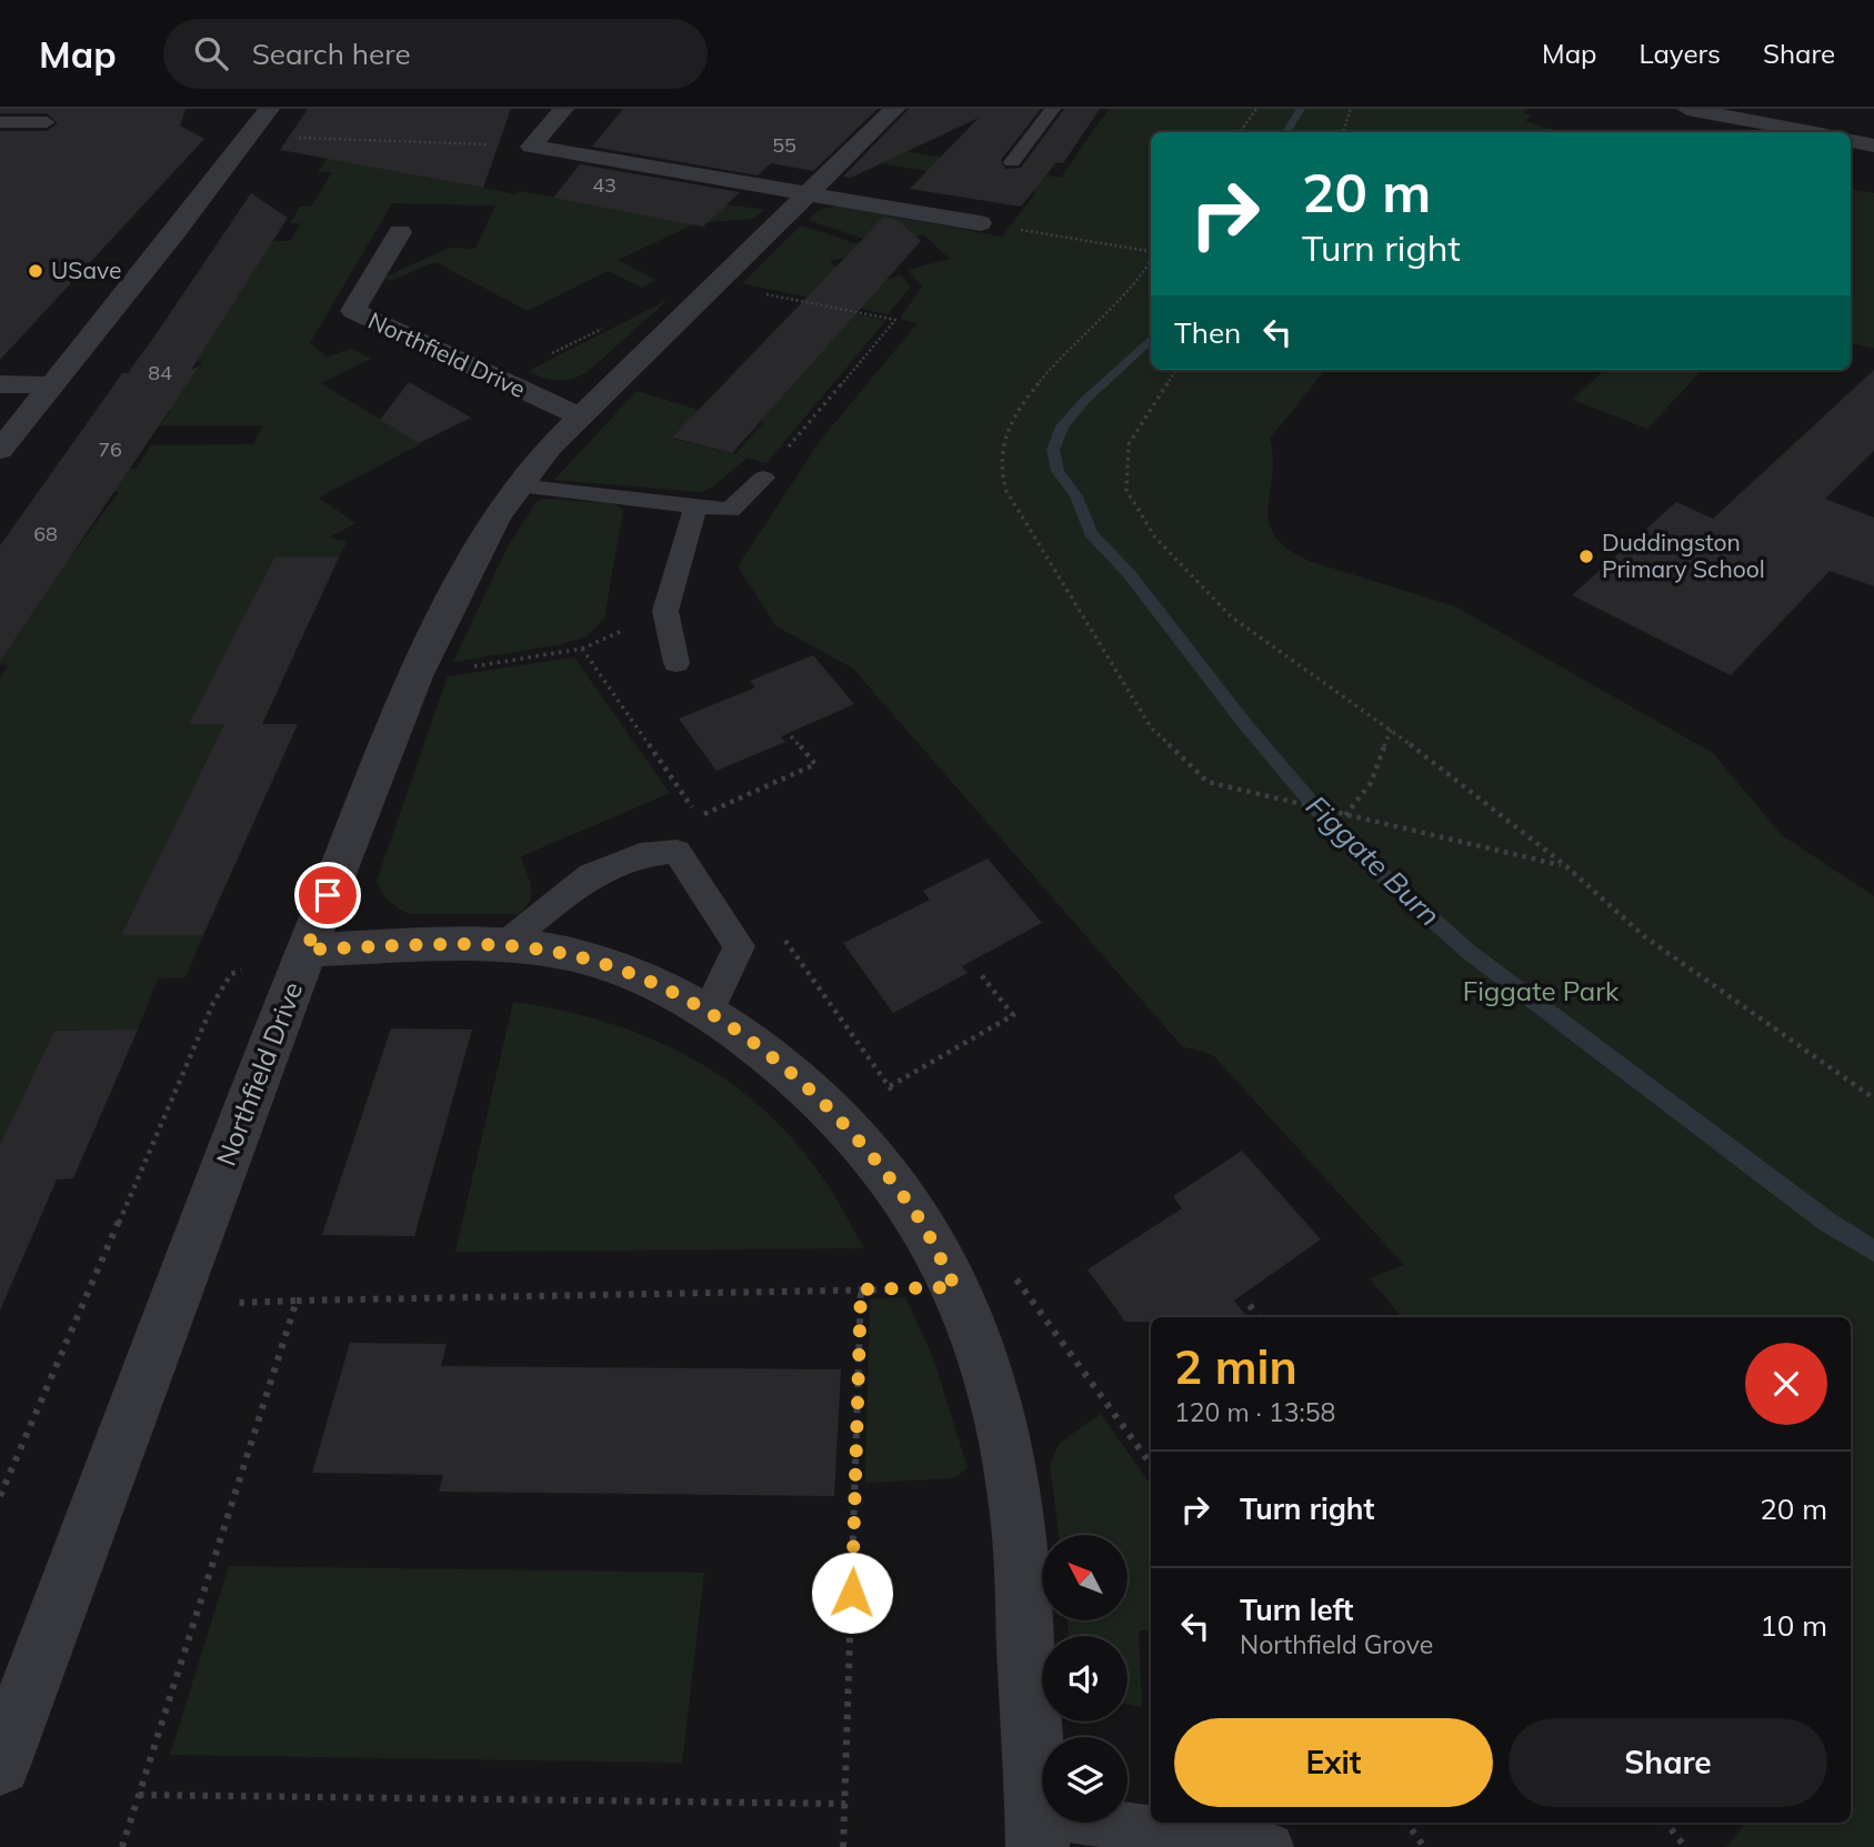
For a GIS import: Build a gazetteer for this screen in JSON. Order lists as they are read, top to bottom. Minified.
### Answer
{"streets":{"street":["Northfield Drive"]},"water":["Figgate Burn"],"parks":["Figgate Park"],"places":["USave","Duddingston Primary School"],"house_numbers":["55","43","84","76","68"],"north":"top left","page":{"header":"Map","search":"Search here","nav":["Map","Layers","Share"],"turn":["20 m","Turn right"],"then":"Then","heading":["2 min","120 m · 13:58"],"list":[{"name":"Turn right","value":"20 m"},{"name":"Turn left","note":"Northfield Grove","value":"10 m"}],"buttons":["Exit","Share"]}}
